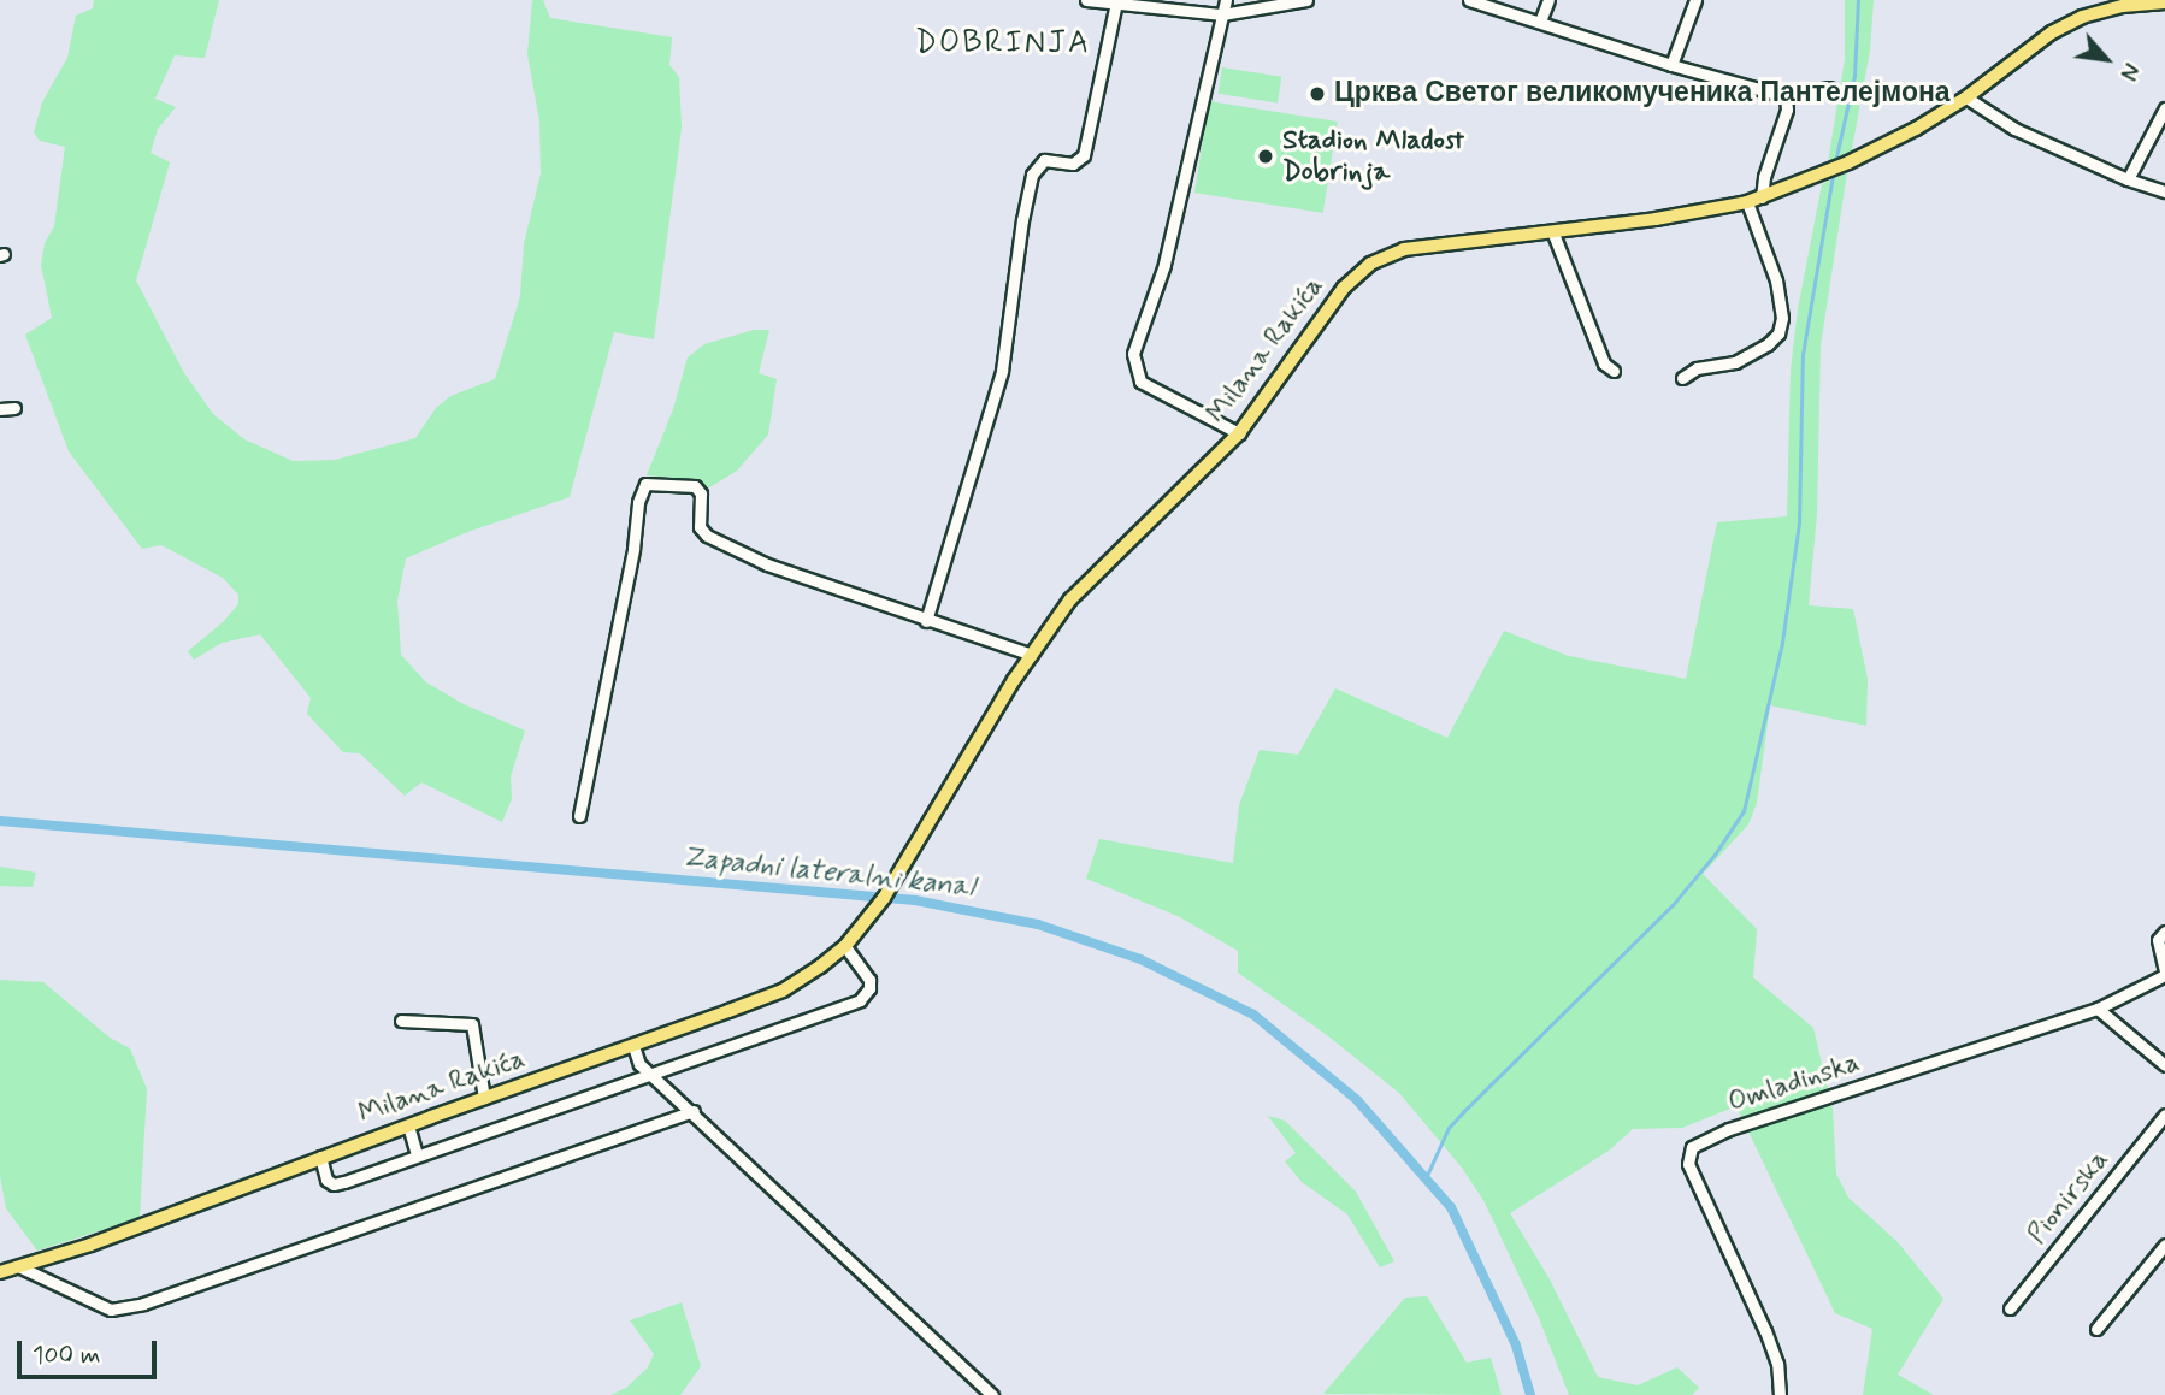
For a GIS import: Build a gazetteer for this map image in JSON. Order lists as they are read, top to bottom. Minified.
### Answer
{"streets":{"main road":["Milana Rakića"],"street":["Omladinska","Pionirska"]},"districts":["DOBRINJA"],"water":["Zapadni lateralni kanal"],"places":["Црква Светог великомученика Пантелејмона","Stadion Mladost Dobrinja"],"scale_bar":"100 m","north":"bottom right"}
